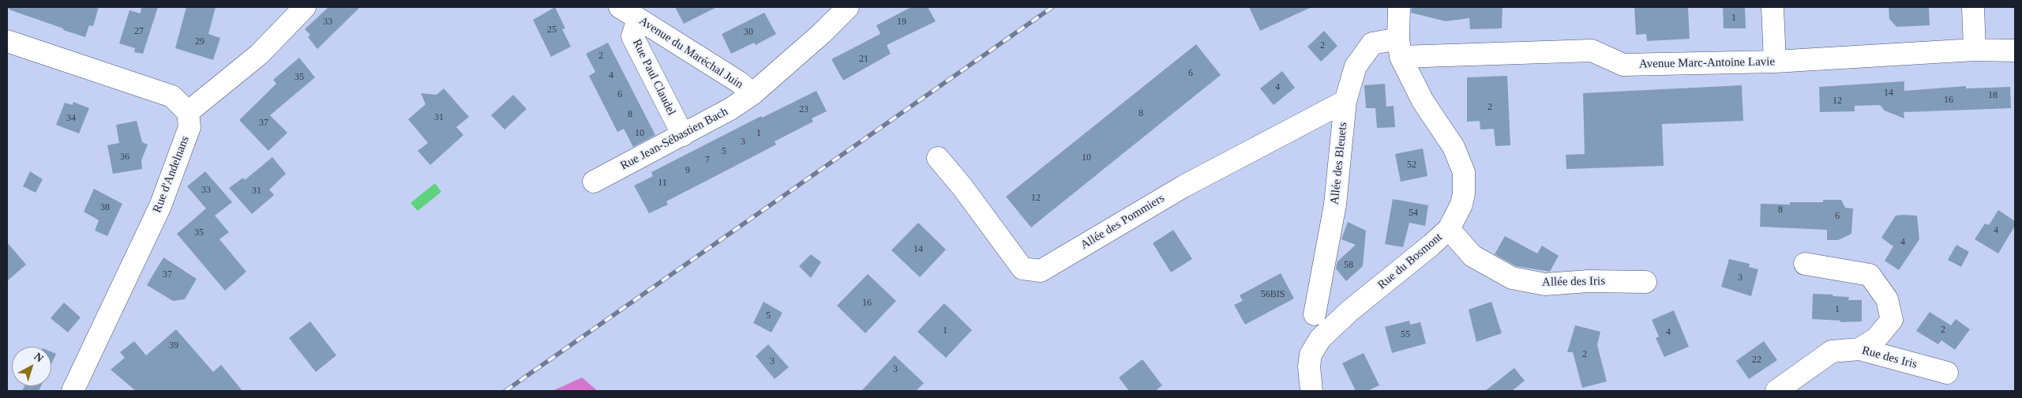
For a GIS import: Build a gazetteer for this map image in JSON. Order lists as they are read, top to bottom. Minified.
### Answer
{"streets":{"street":["Avenue du Maréchal Juin","Avenue Marc-Antoine Lavie","Rue Paul Claudel","Rue Jean-Sébastien Bach","Allée des Bleuets","Rue d'Andelnans","Allée des Pommiers","Rue du Bosmont","Allée des Iris","Rue des Iris"]},"crossings":[["Avenue du Maréchal Juin","Rue Paul Claudel"],["Avenue du Maréchal Juin","Rue Jean-Sébastien Bach"],["Avenue Marc-Antoine Lavie","Allée des Bleuets"],["Avenue Marc-Antoine Lavie","Rue du Bosmont"],["Rue Paul Claudel","Rue Jean-Sébastien Bach"],["Allée des Bleuets","Allée des Pommiers"],["Allée des Bleuets","Rue du Bosmont"],["Rue du Bosmont","Allée des Iris"]],"house_numbers":["1","33","19","25","27","30","29","2","2","21","6","4","35","4","14","6","18","16","12","2","23","8","8","31","34","37","10","1","3","5","36","10","7","52","9","11","33","31","12","38","8","54","6","4","35","4","14","58","37","3","56BIS","16","1","5","2","1","4","55","39","2","22","3","3"],"north":"top right"}
